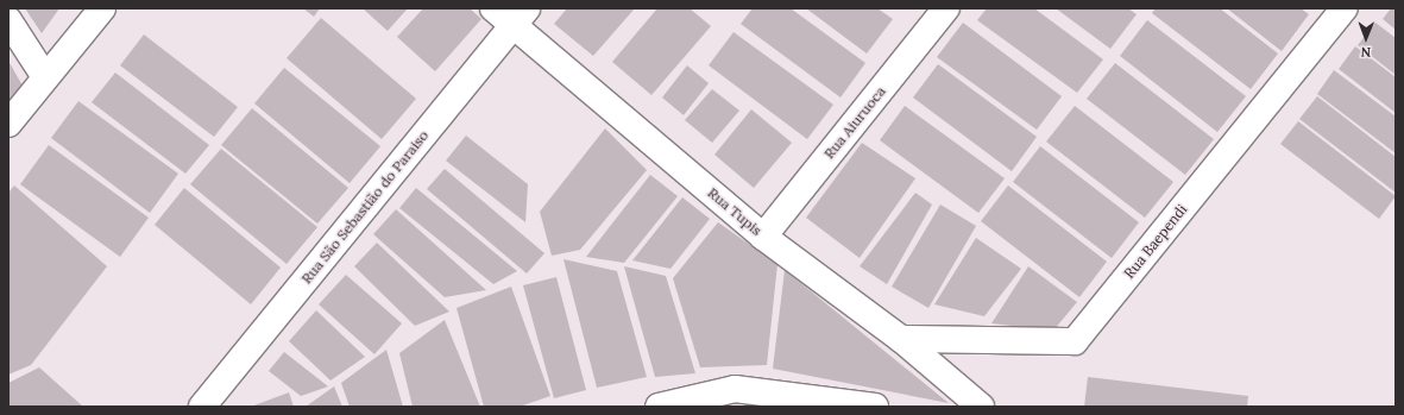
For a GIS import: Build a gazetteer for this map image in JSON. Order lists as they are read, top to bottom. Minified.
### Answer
{"streets":{"street":["Rua Aiuruoca","Rua São Sebastião do Paraiso","Rua Tupis","Rua Baependi"]},"crossings":[["Rua Aiuruoca","Rua Tupis"],["Rua São Sebastião do Paraiso","Rua Tupis"],["Rua Tupis","Rua Baependi"]],"north":"bottom"}
